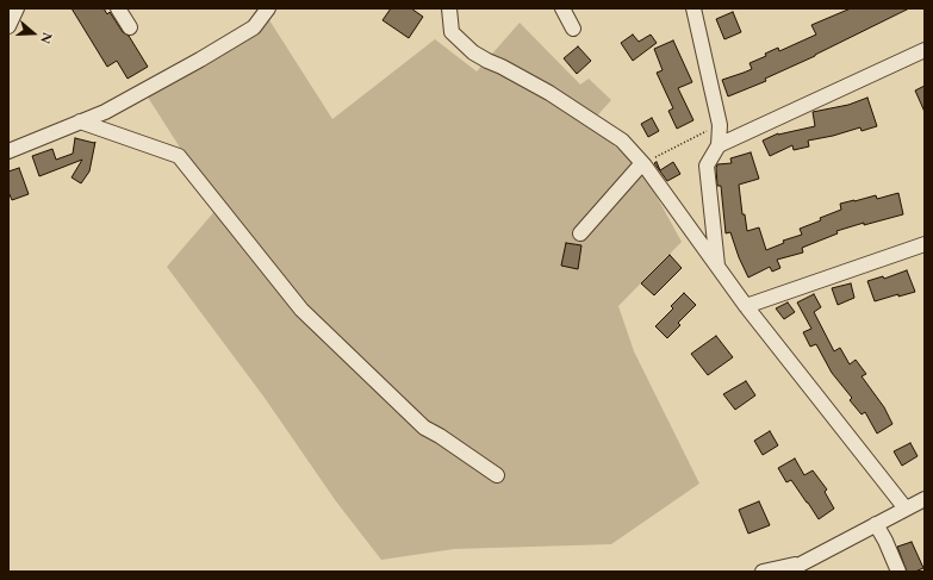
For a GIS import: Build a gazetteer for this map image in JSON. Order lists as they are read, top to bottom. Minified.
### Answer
{"north":"right"}
